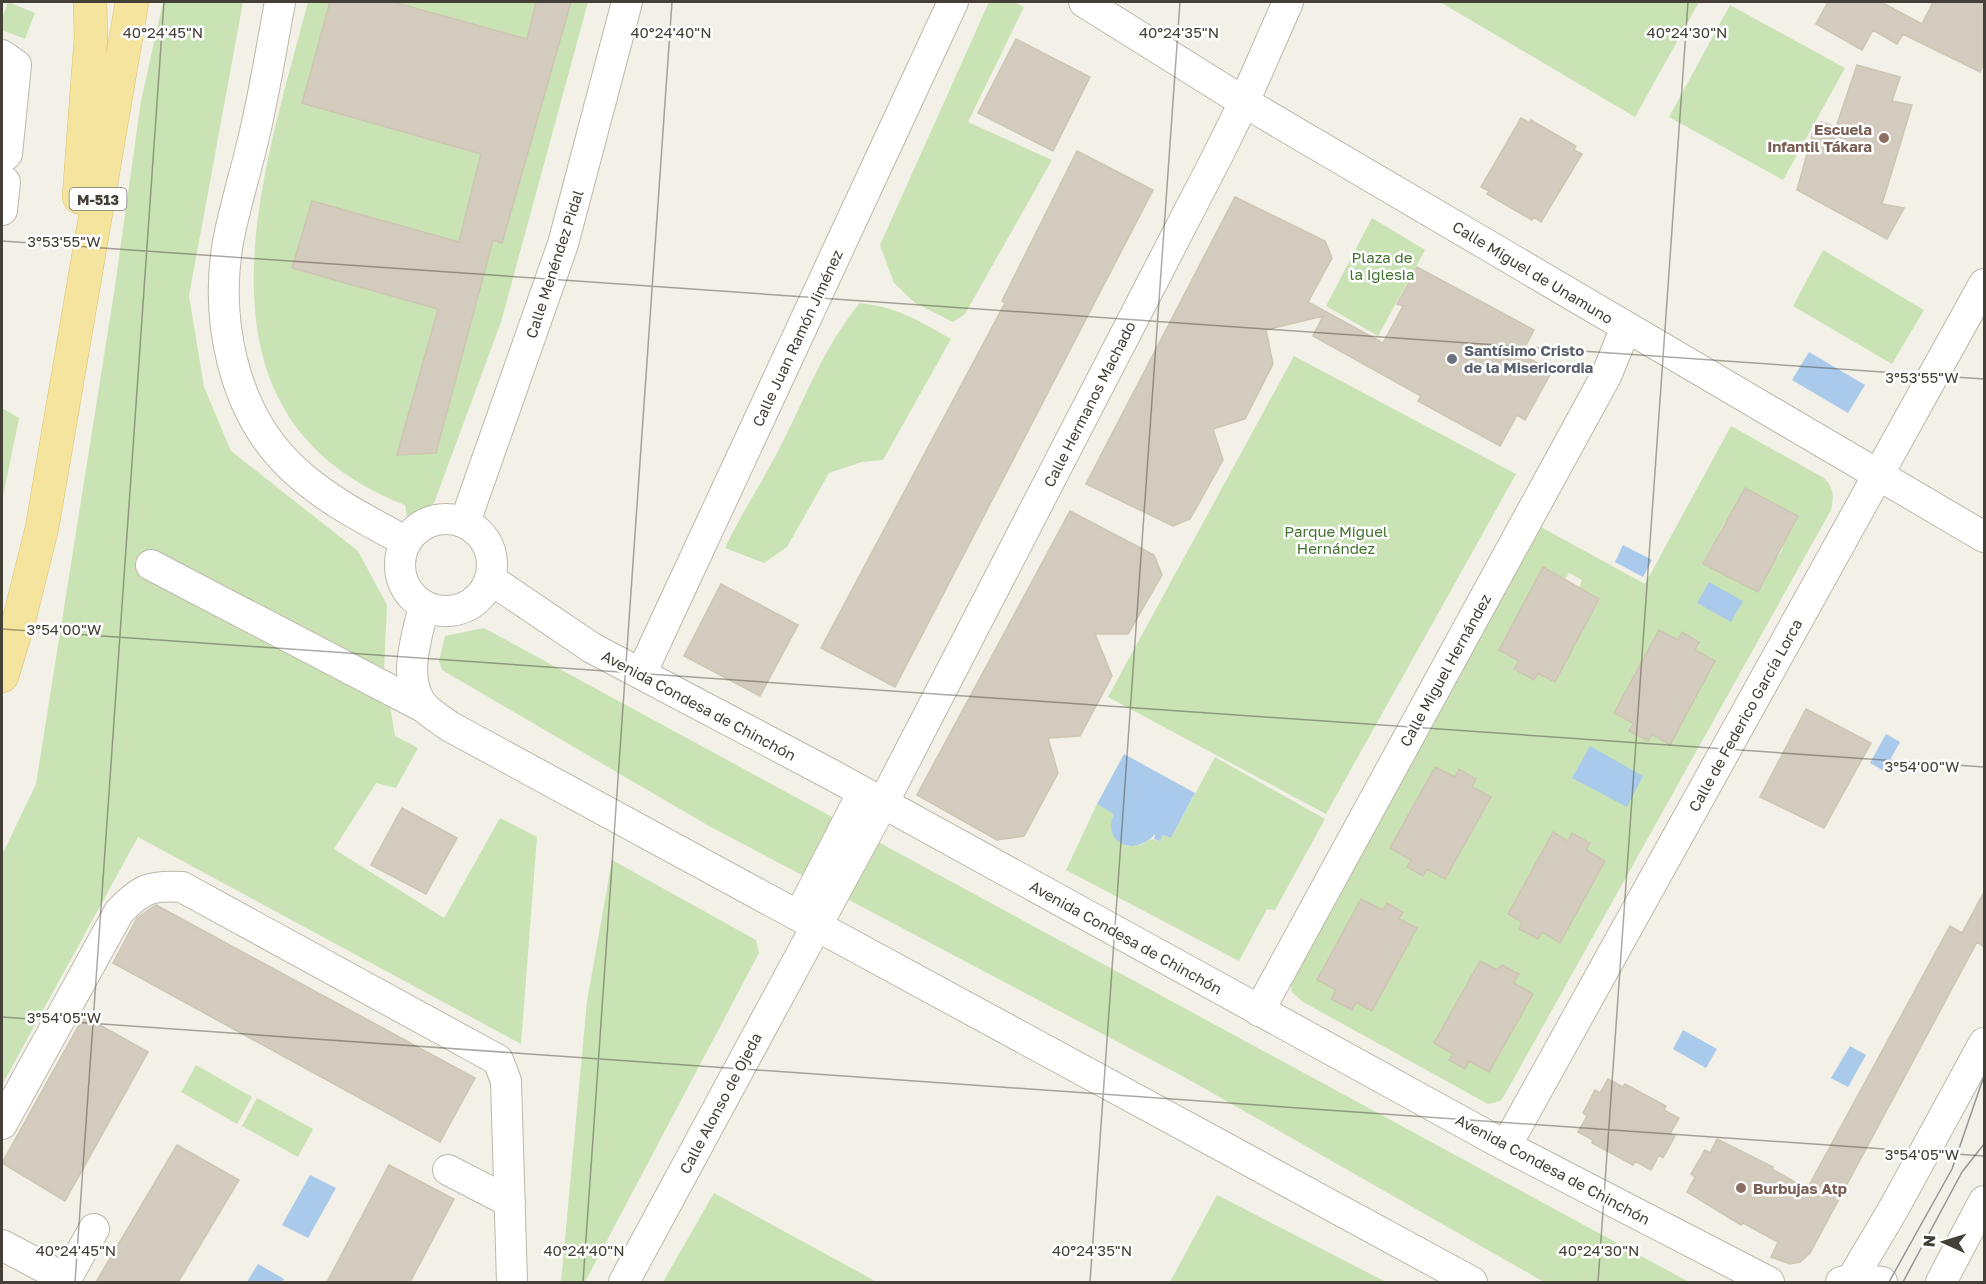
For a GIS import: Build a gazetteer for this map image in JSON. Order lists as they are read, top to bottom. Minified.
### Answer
{"streets":{"main road":["M-513"],"street":["Calle Menéndez Pidal","Calle Miguel de Unamuno","Calle Juan Ramón Jiménez","Calle Hermanos Machado","Calle Miguel Hernández","Avenida Condesa de Chinchón","Calle de Federico García Lorca","Calle Alonso de Ojeda"]},"crossings":[["Calle Menéndez Pidal","Avenida Condesa de Chinchón"],["Calle Miguel de Unamuno","Calle Hermanos Machado"],["Calle Miguel de Unamuno","Calle Miguel Hernández"],["Calle Miguel de Unamuno","Calle de Federico García Lorca"],["Calle Juan Ramón Jiménez","Avenida Condesa de Chinchón"],["Calle Hermanos Machado","Avenida Condesa de Chinchón"],["Calle Hermanos Machado","Calle Alonso de Ojeda"],["Calle Miguel Hernández","Avenida Condesa de Chinchón"],["Avenida Condesa de Chinchón","Calle de Federico García Lorca"]],"parks":["Plaza de la Iglesia","Parque Miguel Hernández"],"places":["Escuela Infantil Tákara","Santísimo Cristo de la Misericordia","Burbujas Atp"],"north":"left","coordinates":["40°24'45\"N","40°24'40\"N","40°24'35\"N","40°24'30\"N","3°53'55\"W","3°54'00\"W","3°54'05\"W"]}
